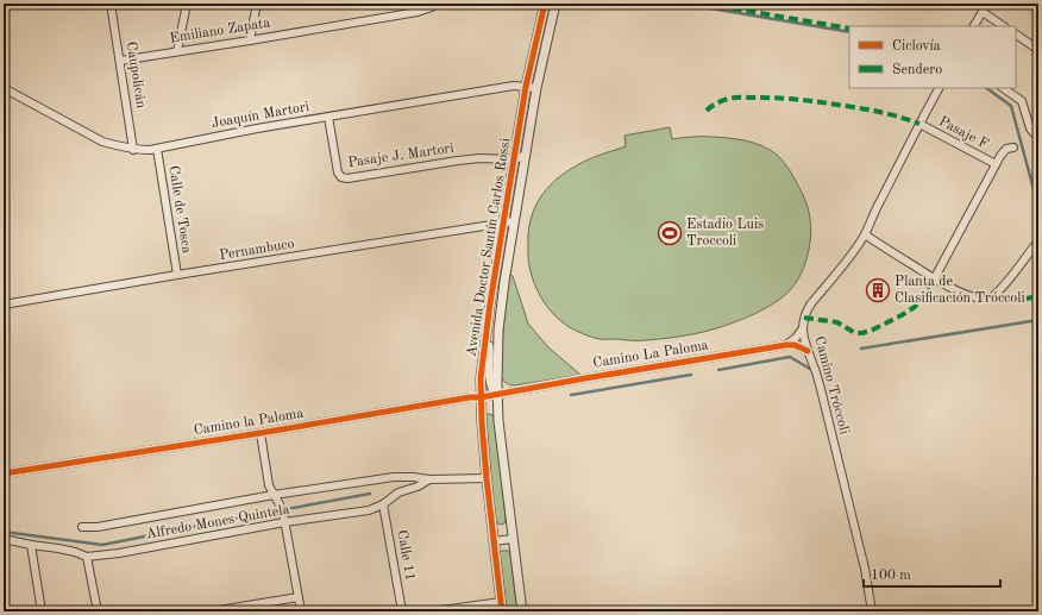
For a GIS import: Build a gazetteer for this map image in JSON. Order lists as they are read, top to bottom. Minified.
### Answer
{"streets":{"street":["Emiliano Zapata","Caupolicán","Joaquín Martori","Pasaje F","Pasaje J. Martori","Calle de Tosca","Avenida Doctor Santín Carlos Rossi","Pernambuco","Camino La Paloma","Camino Tróccoli","Camino la Paloma","Alfredo Mones Quintela","Calle 11"]},"crossings":[["Emiliano Zapata","Caupolicán"],["Caupolicán","Joaquín Martori"],["Joaquín Martori","Pasaje J. Martori"],["Joaquín Martori","Calle de Tosca"],["Joaquín Martori","Avenida Doctor Santín Carlos Rossi"],["Pasaje F","Camino Tróccoli"],["Pasaje J. Martori","Avenida Doctor Santín Carlos Rossi"],["Calle de Tosca","Pernambuco"],["Avenida Doctor Santín Carlos Rossi","Pernambuco"],["Avenida Doctor Santín Carlos Rossi","Camino La Paloma"],["Avenida Doctor Santín Carlos Rossi","Camino la Paloma"],["Avenida Doctor Santín Carlos Rossi","Alfredo Mones Quintela"],["Camino La Paloma","Camino Tróccoli"],["Camino La Paloma","Camino la Paloma"],["Alfredo Mones Quintela","Calle 11"]],"places":{"sports":["Estadio Luis Troccoli"],"building":["Planta de Clasificación Tróccoli"]},"legend":["Ciclovía","Sendero"],"scale_bar":"100 m"}
